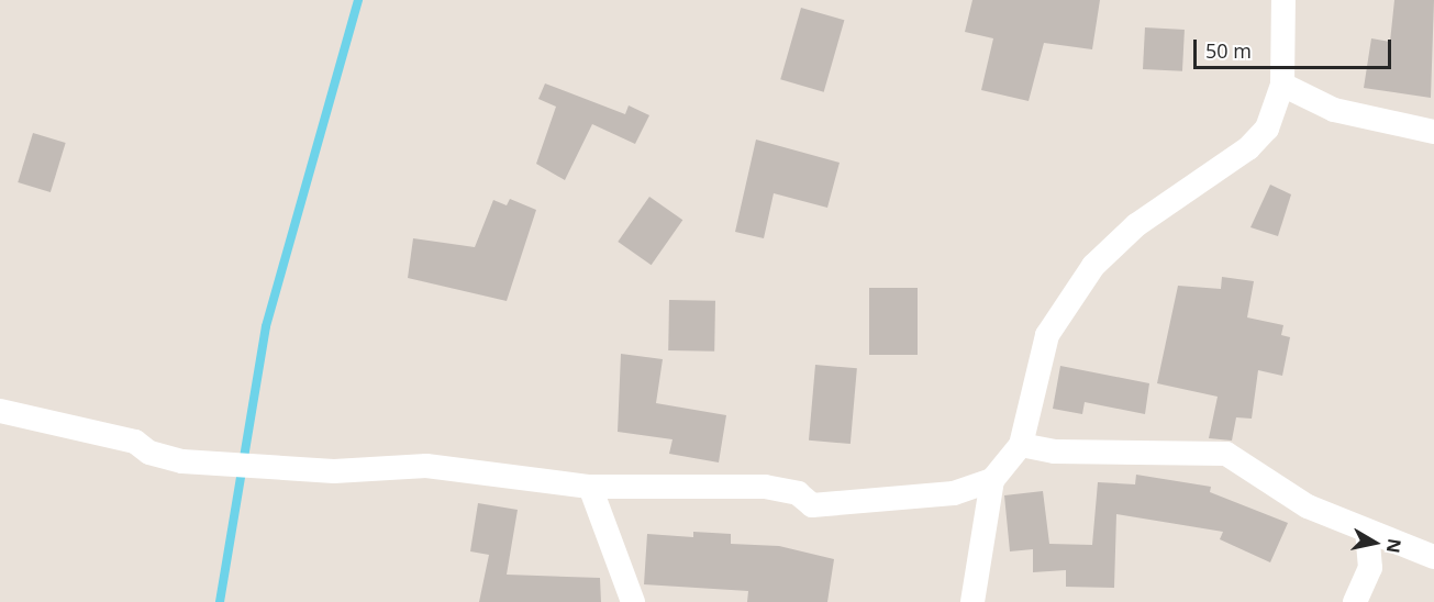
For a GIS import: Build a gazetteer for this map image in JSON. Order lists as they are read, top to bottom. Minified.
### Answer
{"scale_bar":"50 m","north":"right"}
